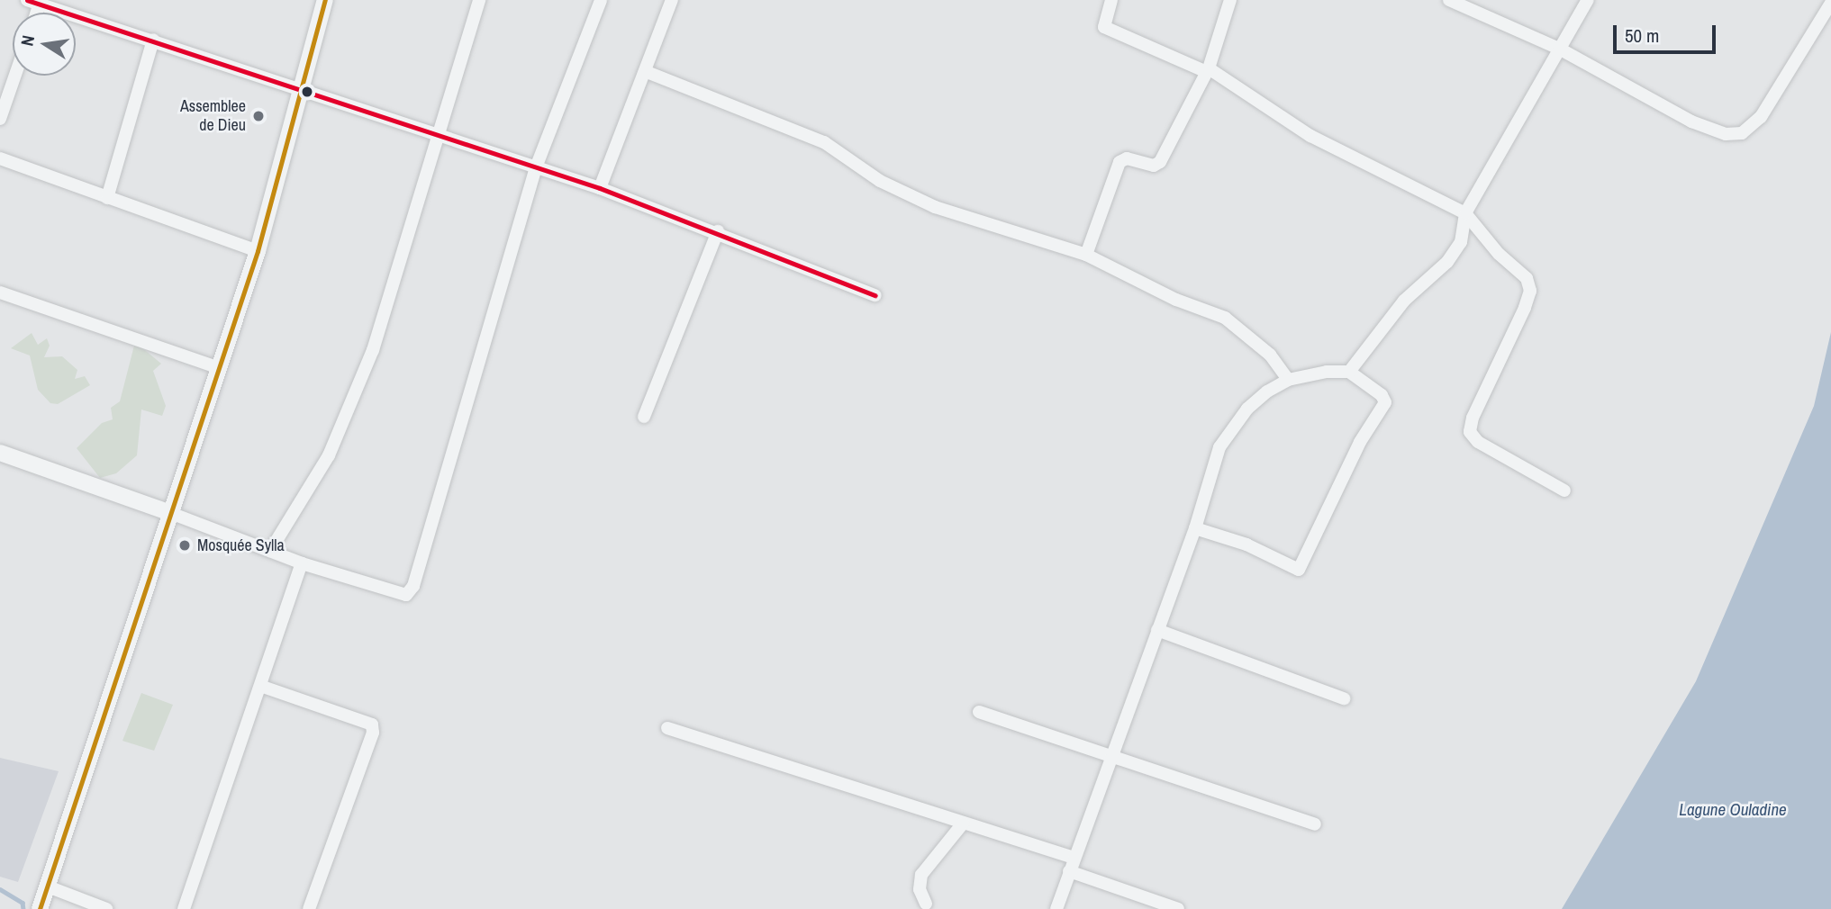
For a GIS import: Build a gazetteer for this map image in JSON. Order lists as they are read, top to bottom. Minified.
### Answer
{"water":["Lagune Ouladine"],"places":["Assemblee de Dieu","Mosquée Sylla"],"scale_bar":"50 m","north":"left"}
